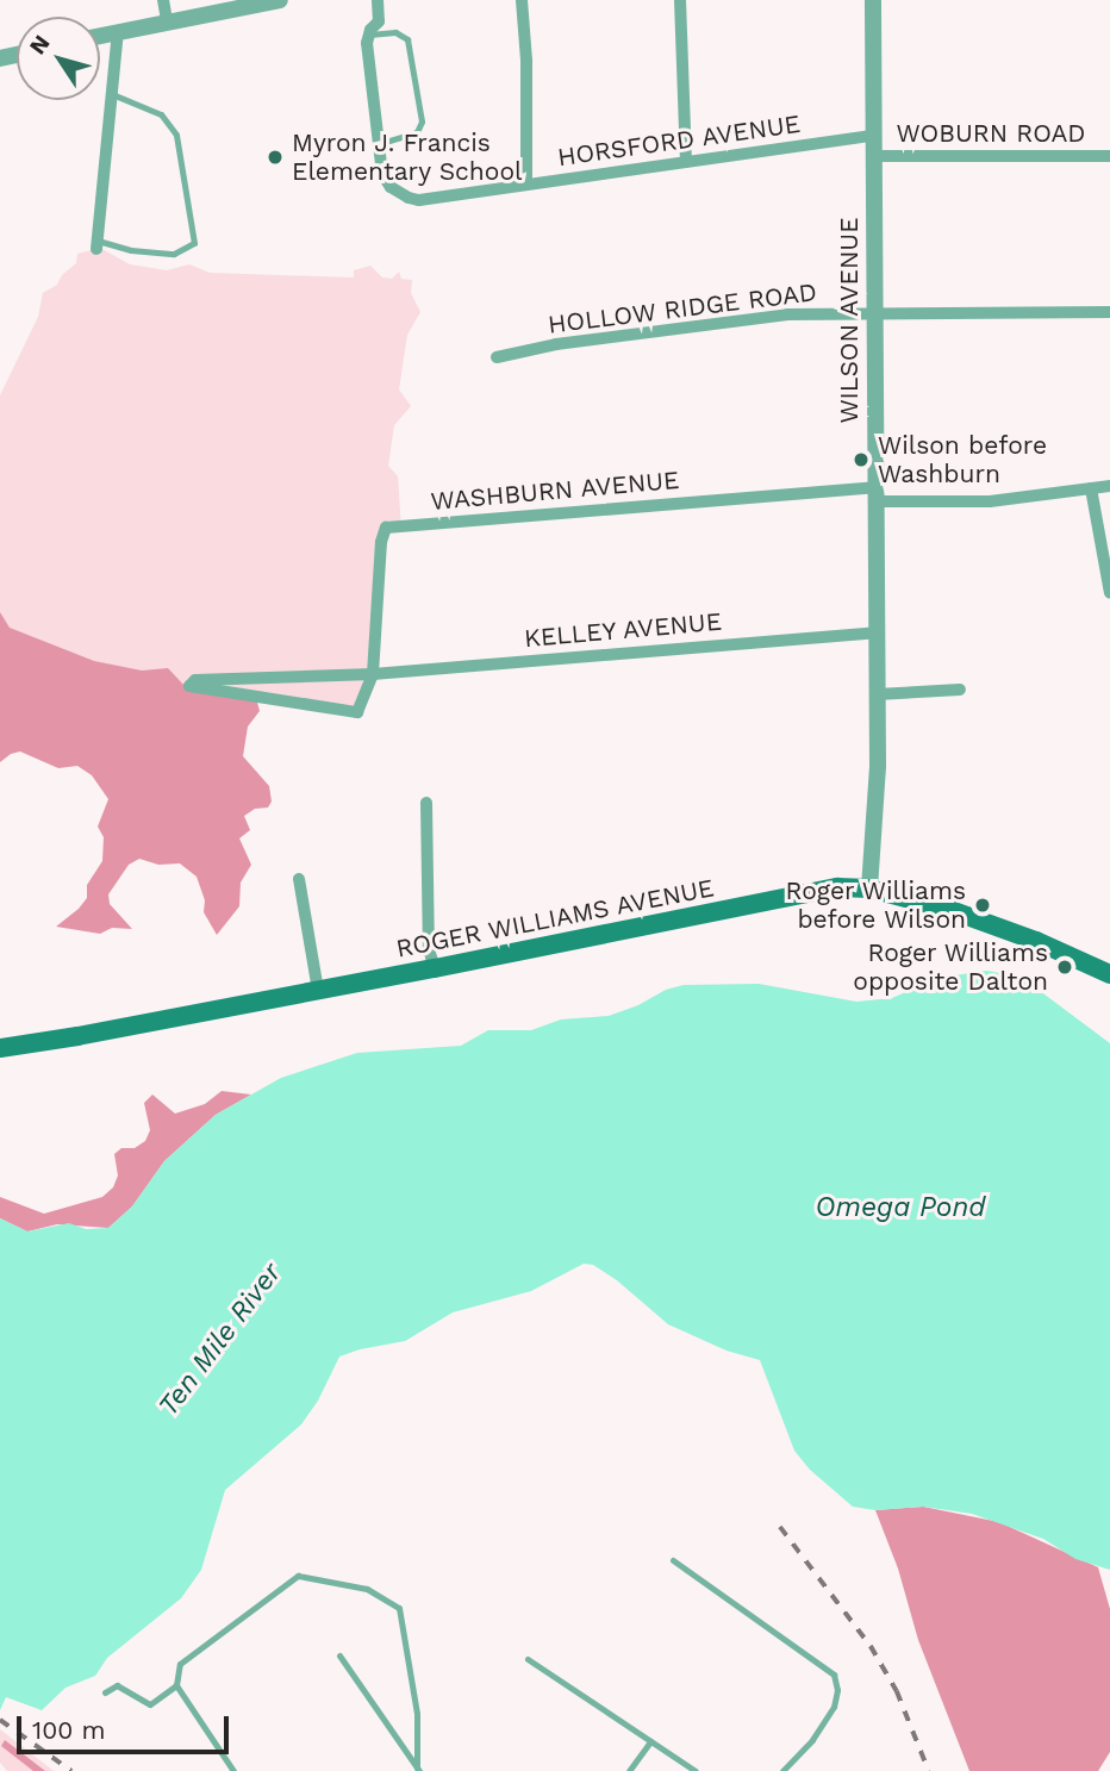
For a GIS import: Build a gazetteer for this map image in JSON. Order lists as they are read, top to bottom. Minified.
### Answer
{"streets":{"main road":["ROGER WILLIAMS AVENUE"],"street":["WOBURN ROAD","HORSFORD AVENUE","HOLLOW RIDGE ROAD","WILSON AVENUE","WASHBURN AVENUE","KELLEY AVENUE"]},"crossings":[["WOBURN ROAD","WILSON AVENUE"],["HORSFORD AVENUE","WILSON AVENUE"],["HOLLOW RIDGE ROAD","WILSON AVENUE"],["WILSON AVENUE","WASHBURN AVENUE"],["WILSON AVENUE","KELLEY AVENUE"],["WILSON AVENUE","ROGER WILLIAMS AVENUE"],["WASHBURN AVENUE","KELLEY AVENUE"]],"water":["Omega Pond","Ten Mile River"],"places":["Myron J. Francis Elementary School","Wilson before Washburn","Roger Williams before Wilson","Roger Williams opposite Dalton"],"scale_bar":"100 m","north":"top left"}
